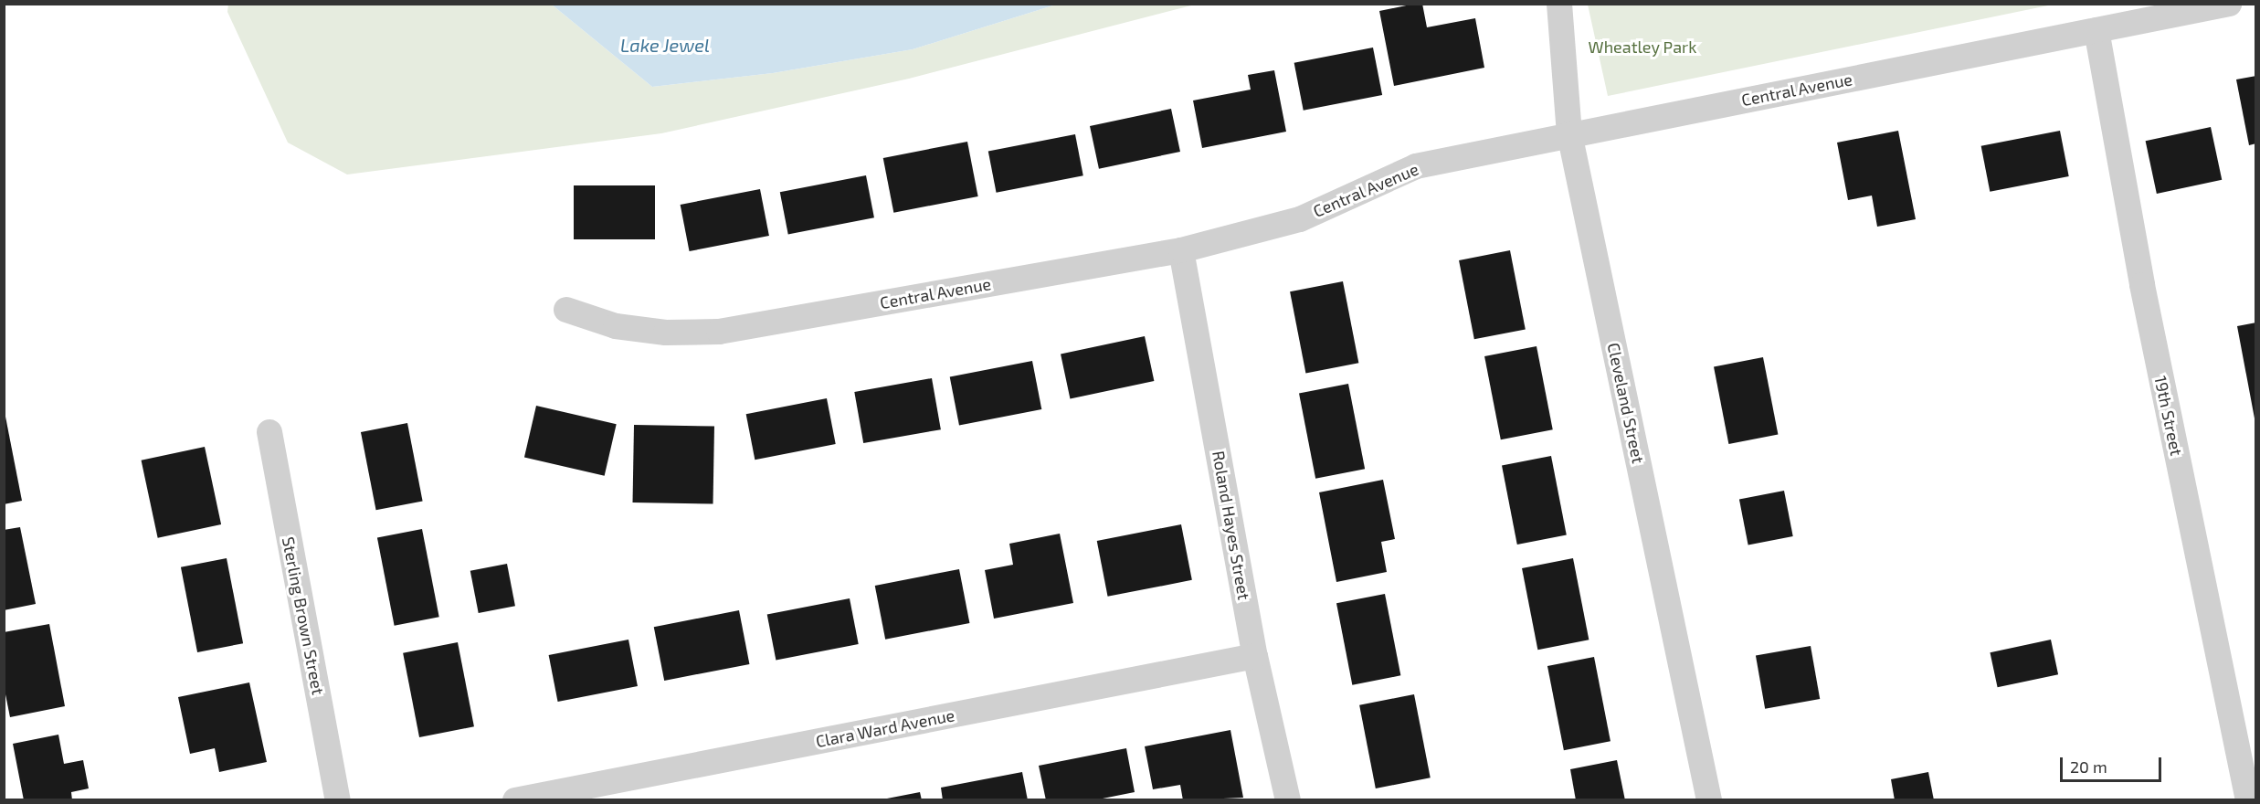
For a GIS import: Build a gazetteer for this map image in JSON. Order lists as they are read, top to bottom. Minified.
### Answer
{"streets":{"street":["Central Avenue","Cleveland Street","19th Street","Roland Hayes Street","Sterling Brown Street","Clara Ward Avenue"]},"crossings":[["Central Avenue","Cleveland Street"],["Central Avenue","19th Street"],["Central Avenue","Roland Hayes Street"],["Roland Hayes Street","Clara Ward Avenue"]],"water":["Lake Jewel"],"parks":["Wheatley Park"],"scale_bar":"20 m"}
